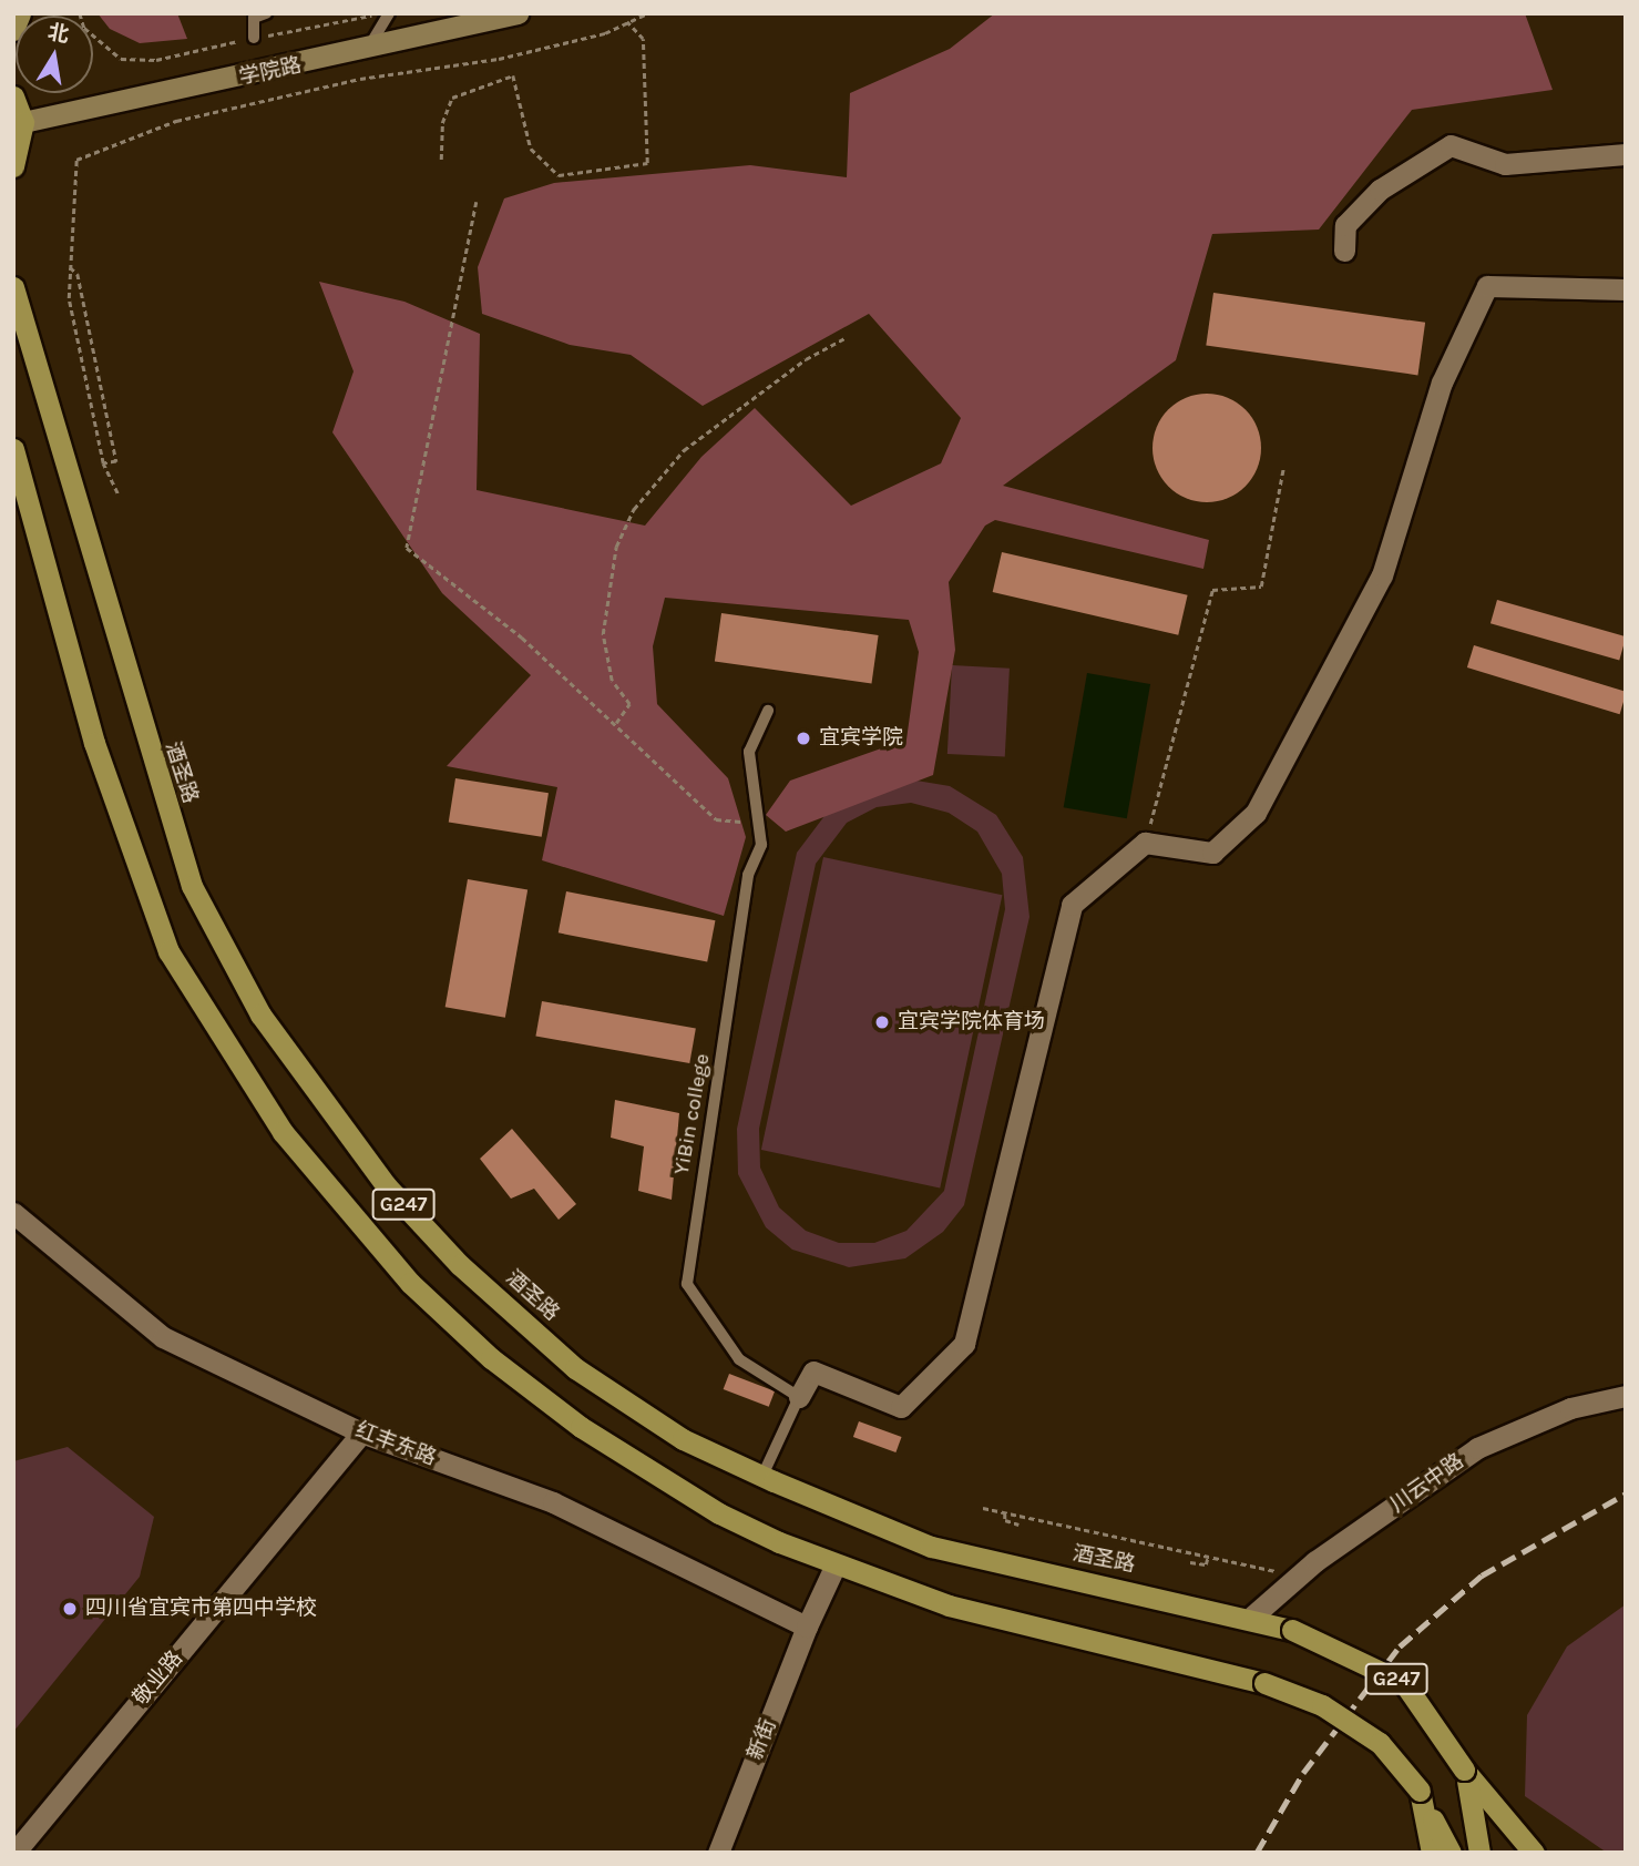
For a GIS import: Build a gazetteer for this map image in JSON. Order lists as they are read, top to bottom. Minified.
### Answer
{"streets":{"highway":["酒圣路","G247"],"main road":["学院路"],"street":["红丰东路","川云中路","敬业路","新街"],"lane":["YiBin college"]},"crossings":[["酒圣路","川云中路"],["G247","新街"],["红丰东路","敬业路"],["红丰东路","新街"]],"places":["宜宾学院","宜宾学院体育场","四川省宜宾市第四中学校"],"north":"top"}
